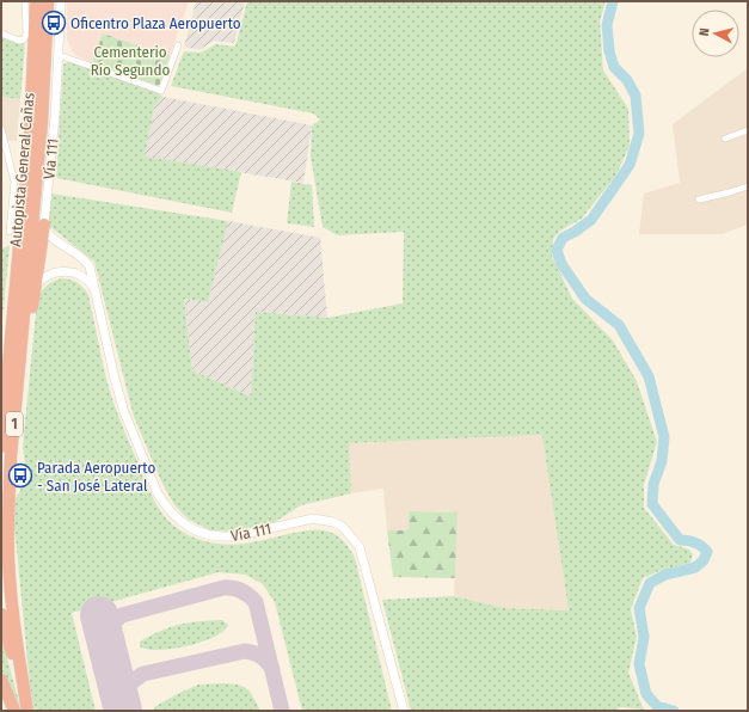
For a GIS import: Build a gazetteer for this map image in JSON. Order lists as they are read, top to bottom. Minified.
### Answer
{"streets":{"highway":["Autopista General Cañas","1"],"main road":["Vía 111"]},"parks":["Cementerio Río Segundo"],"places":{"bus stop":["Oficentro Plaza Aeropuerto","Parada Aeropuerto - San José Lateral"]},"north":"left"}
